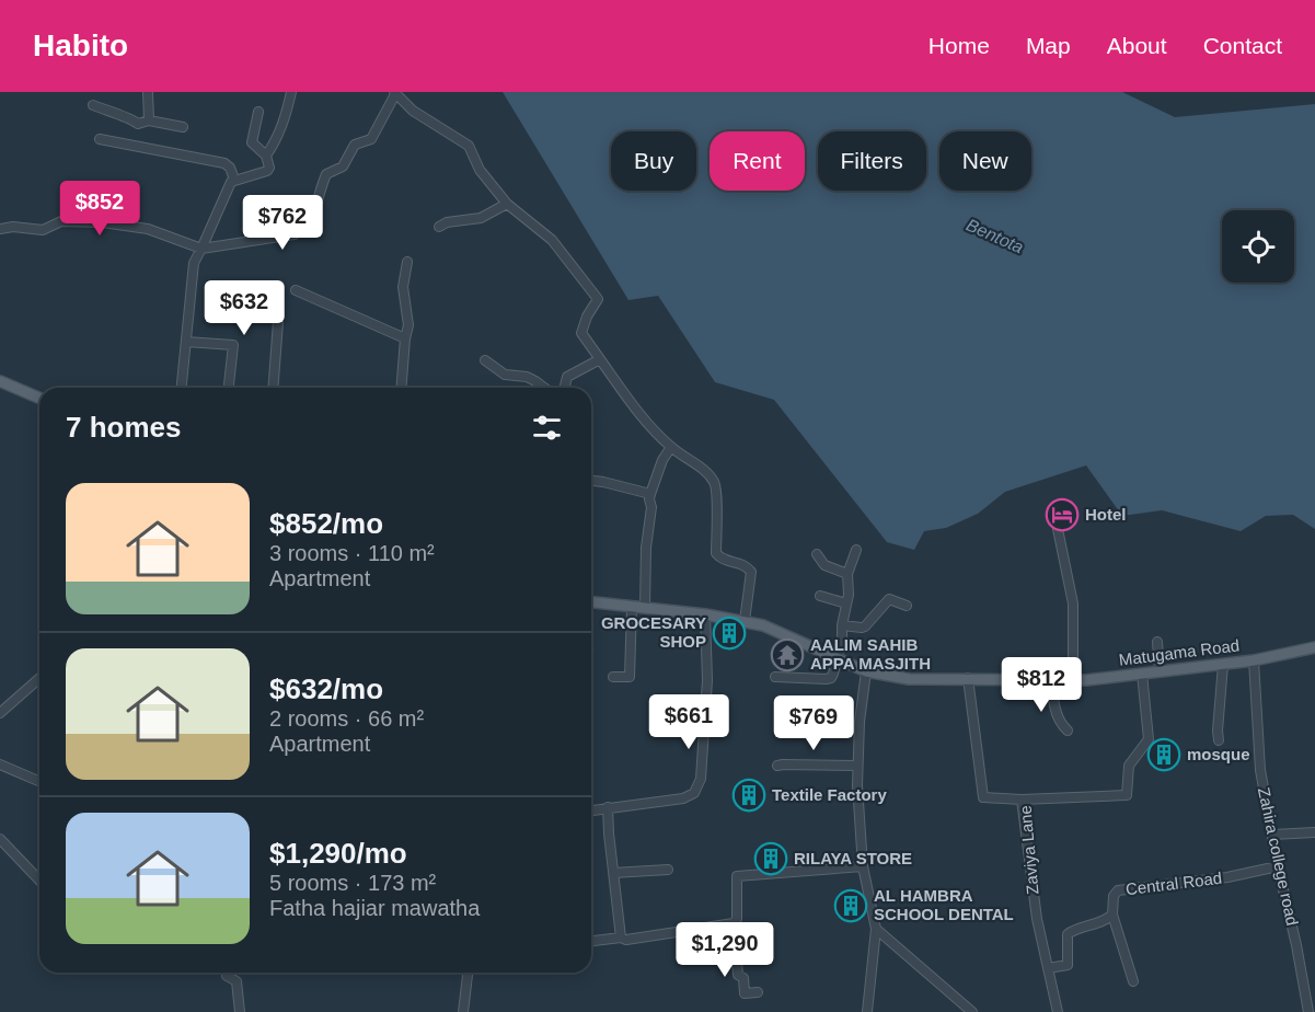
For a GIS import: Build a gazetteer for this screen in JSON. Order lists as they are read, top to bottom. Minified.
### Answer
{"streets":{"main road":["Matugama Road"],"street":["Zaviya Lane","Zahira college road","Central Road"]},"crossings":[["Matugama Road","Zaviya Lane"],["Matugama Road","Zahira college road"],["Zaviya Lane","Central Road"],["Zahira college road","Central Road"]],"water":["Bentota"],"places":{"hotel":["Hotel"],"building":["GROCESARY SHOP","mosque","Textile Factory","RILAYA STORE","AL HAMBRA SCHOOL DENTAL"],"temple":["AALIM SAHIB APPA MASJITH"]},"page":{"header":"Habito","nav":["Home","Map","About","Contact"],"chip":["Buy","Rent","Filters","New"],"price":["$852","$762","$632","$812","$661","$769","$1,290"],"heading":"7 homes","list":[{"name":"$852/mo","note":"3 rooms · 110 m² · Apartment"},{"name":"$632/mo","note":"2 rooms · 66 m² · Apartment"},{"name":"$1,290/mo","note":"5 rooms · 173 m² · Fatha hajiar mawatha"}]}}
